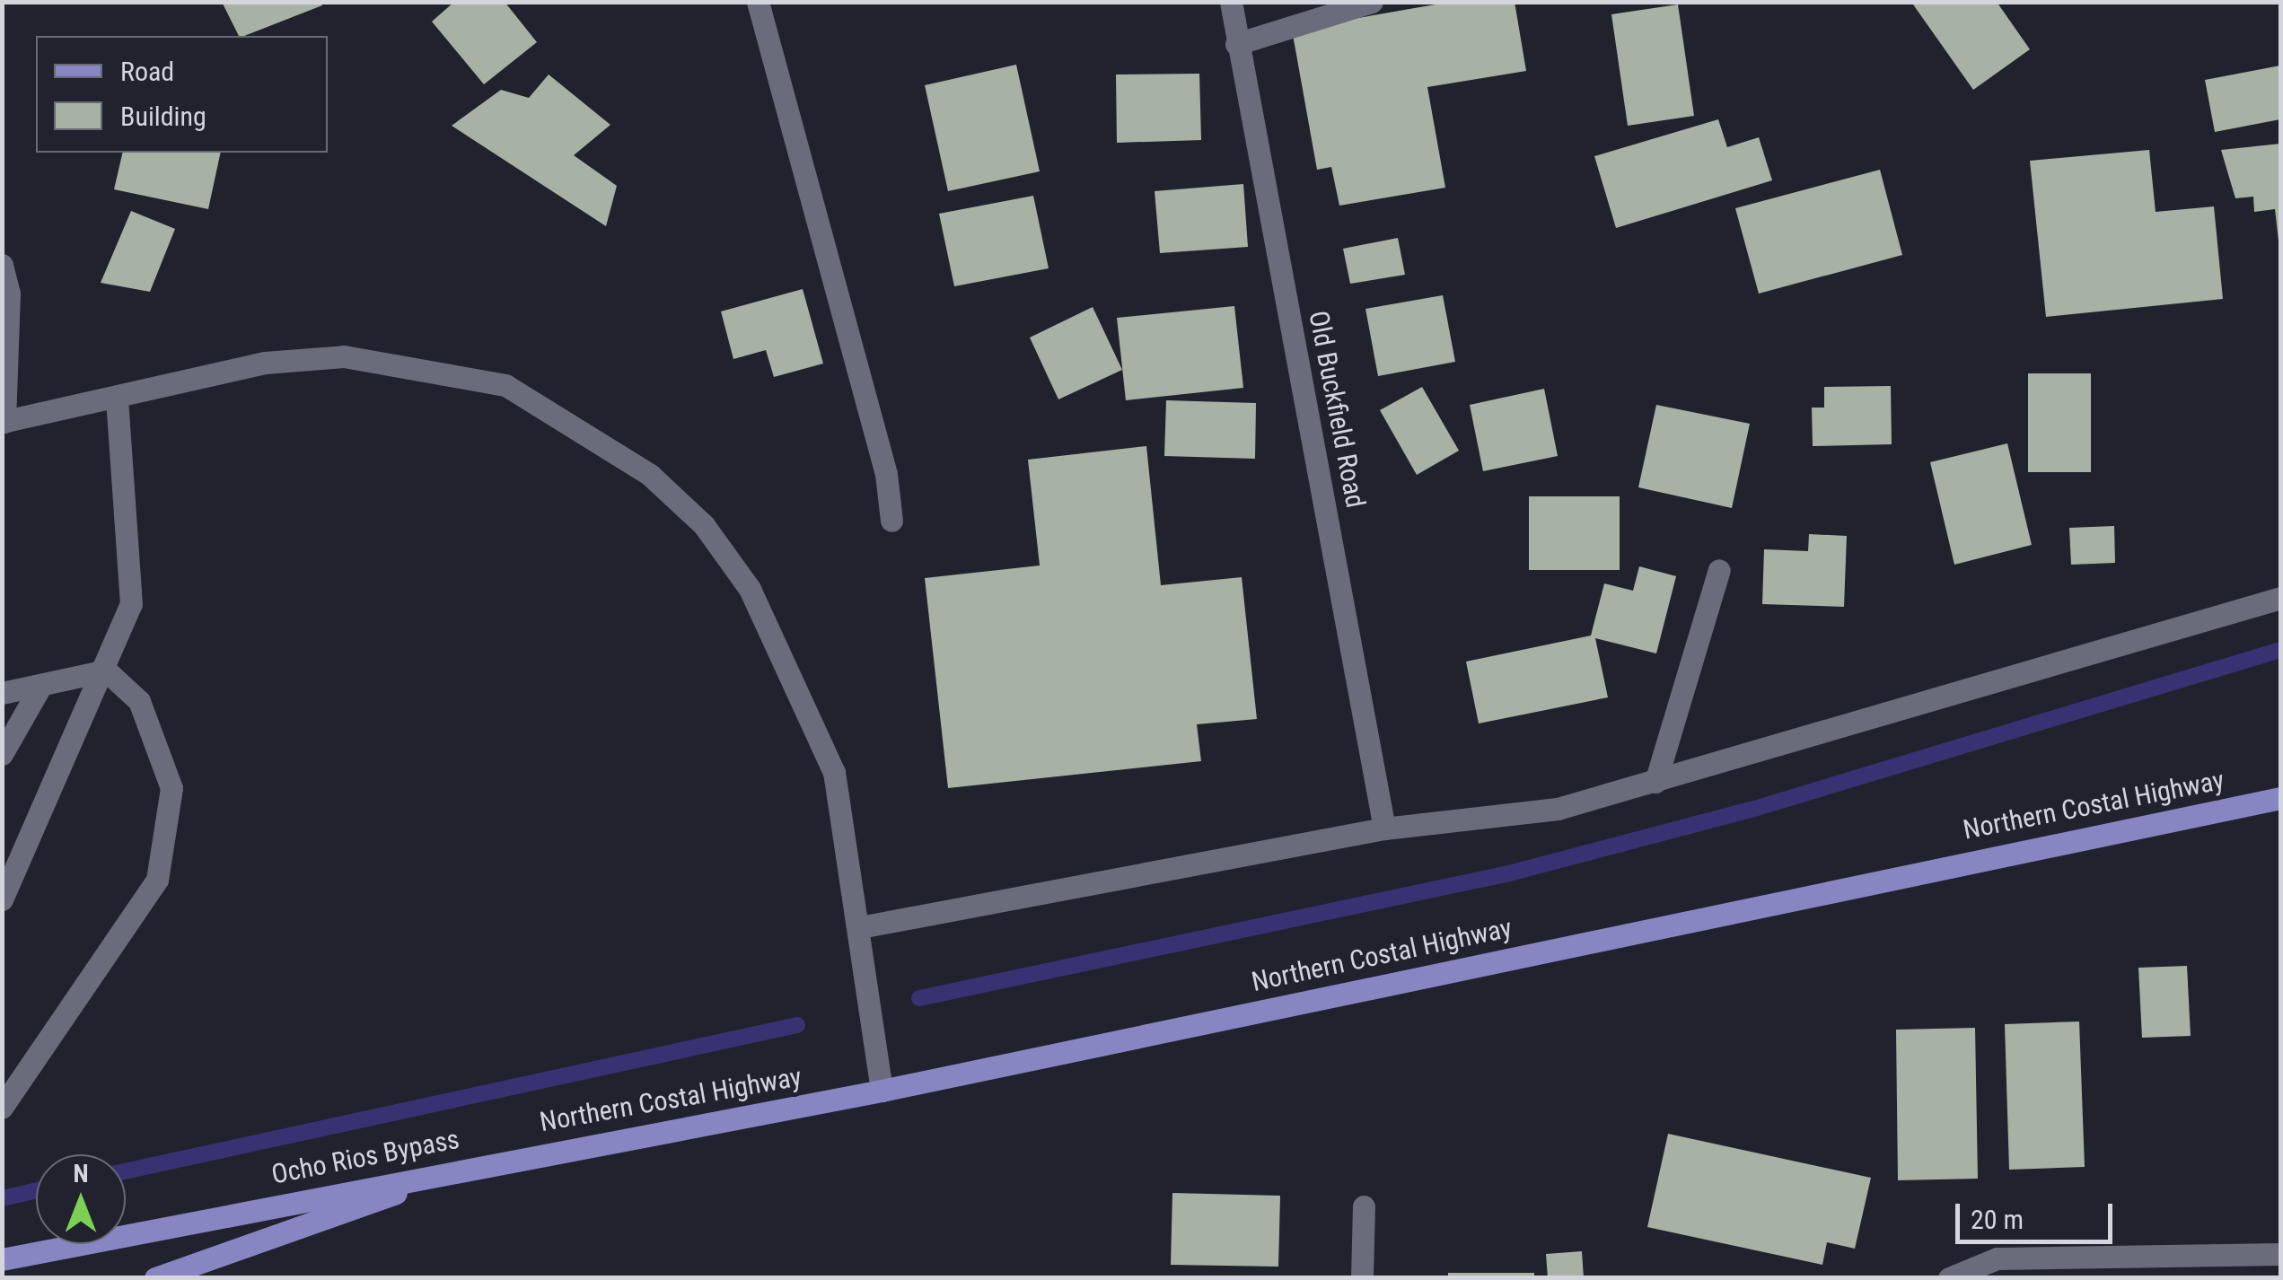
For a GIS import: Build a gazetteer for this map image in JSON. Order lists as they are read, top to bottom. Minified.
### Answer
{"streets":{"main road":["Northern Costal Highway","Ocho Rios Bypass"],"street":["Old Buckfield Road"]},"crossings":[["Northern Costal Highway","Ocho Rios Bypass"]],"legend":["Road","Building"],"scale_bar":"20 m","north":"top"}
